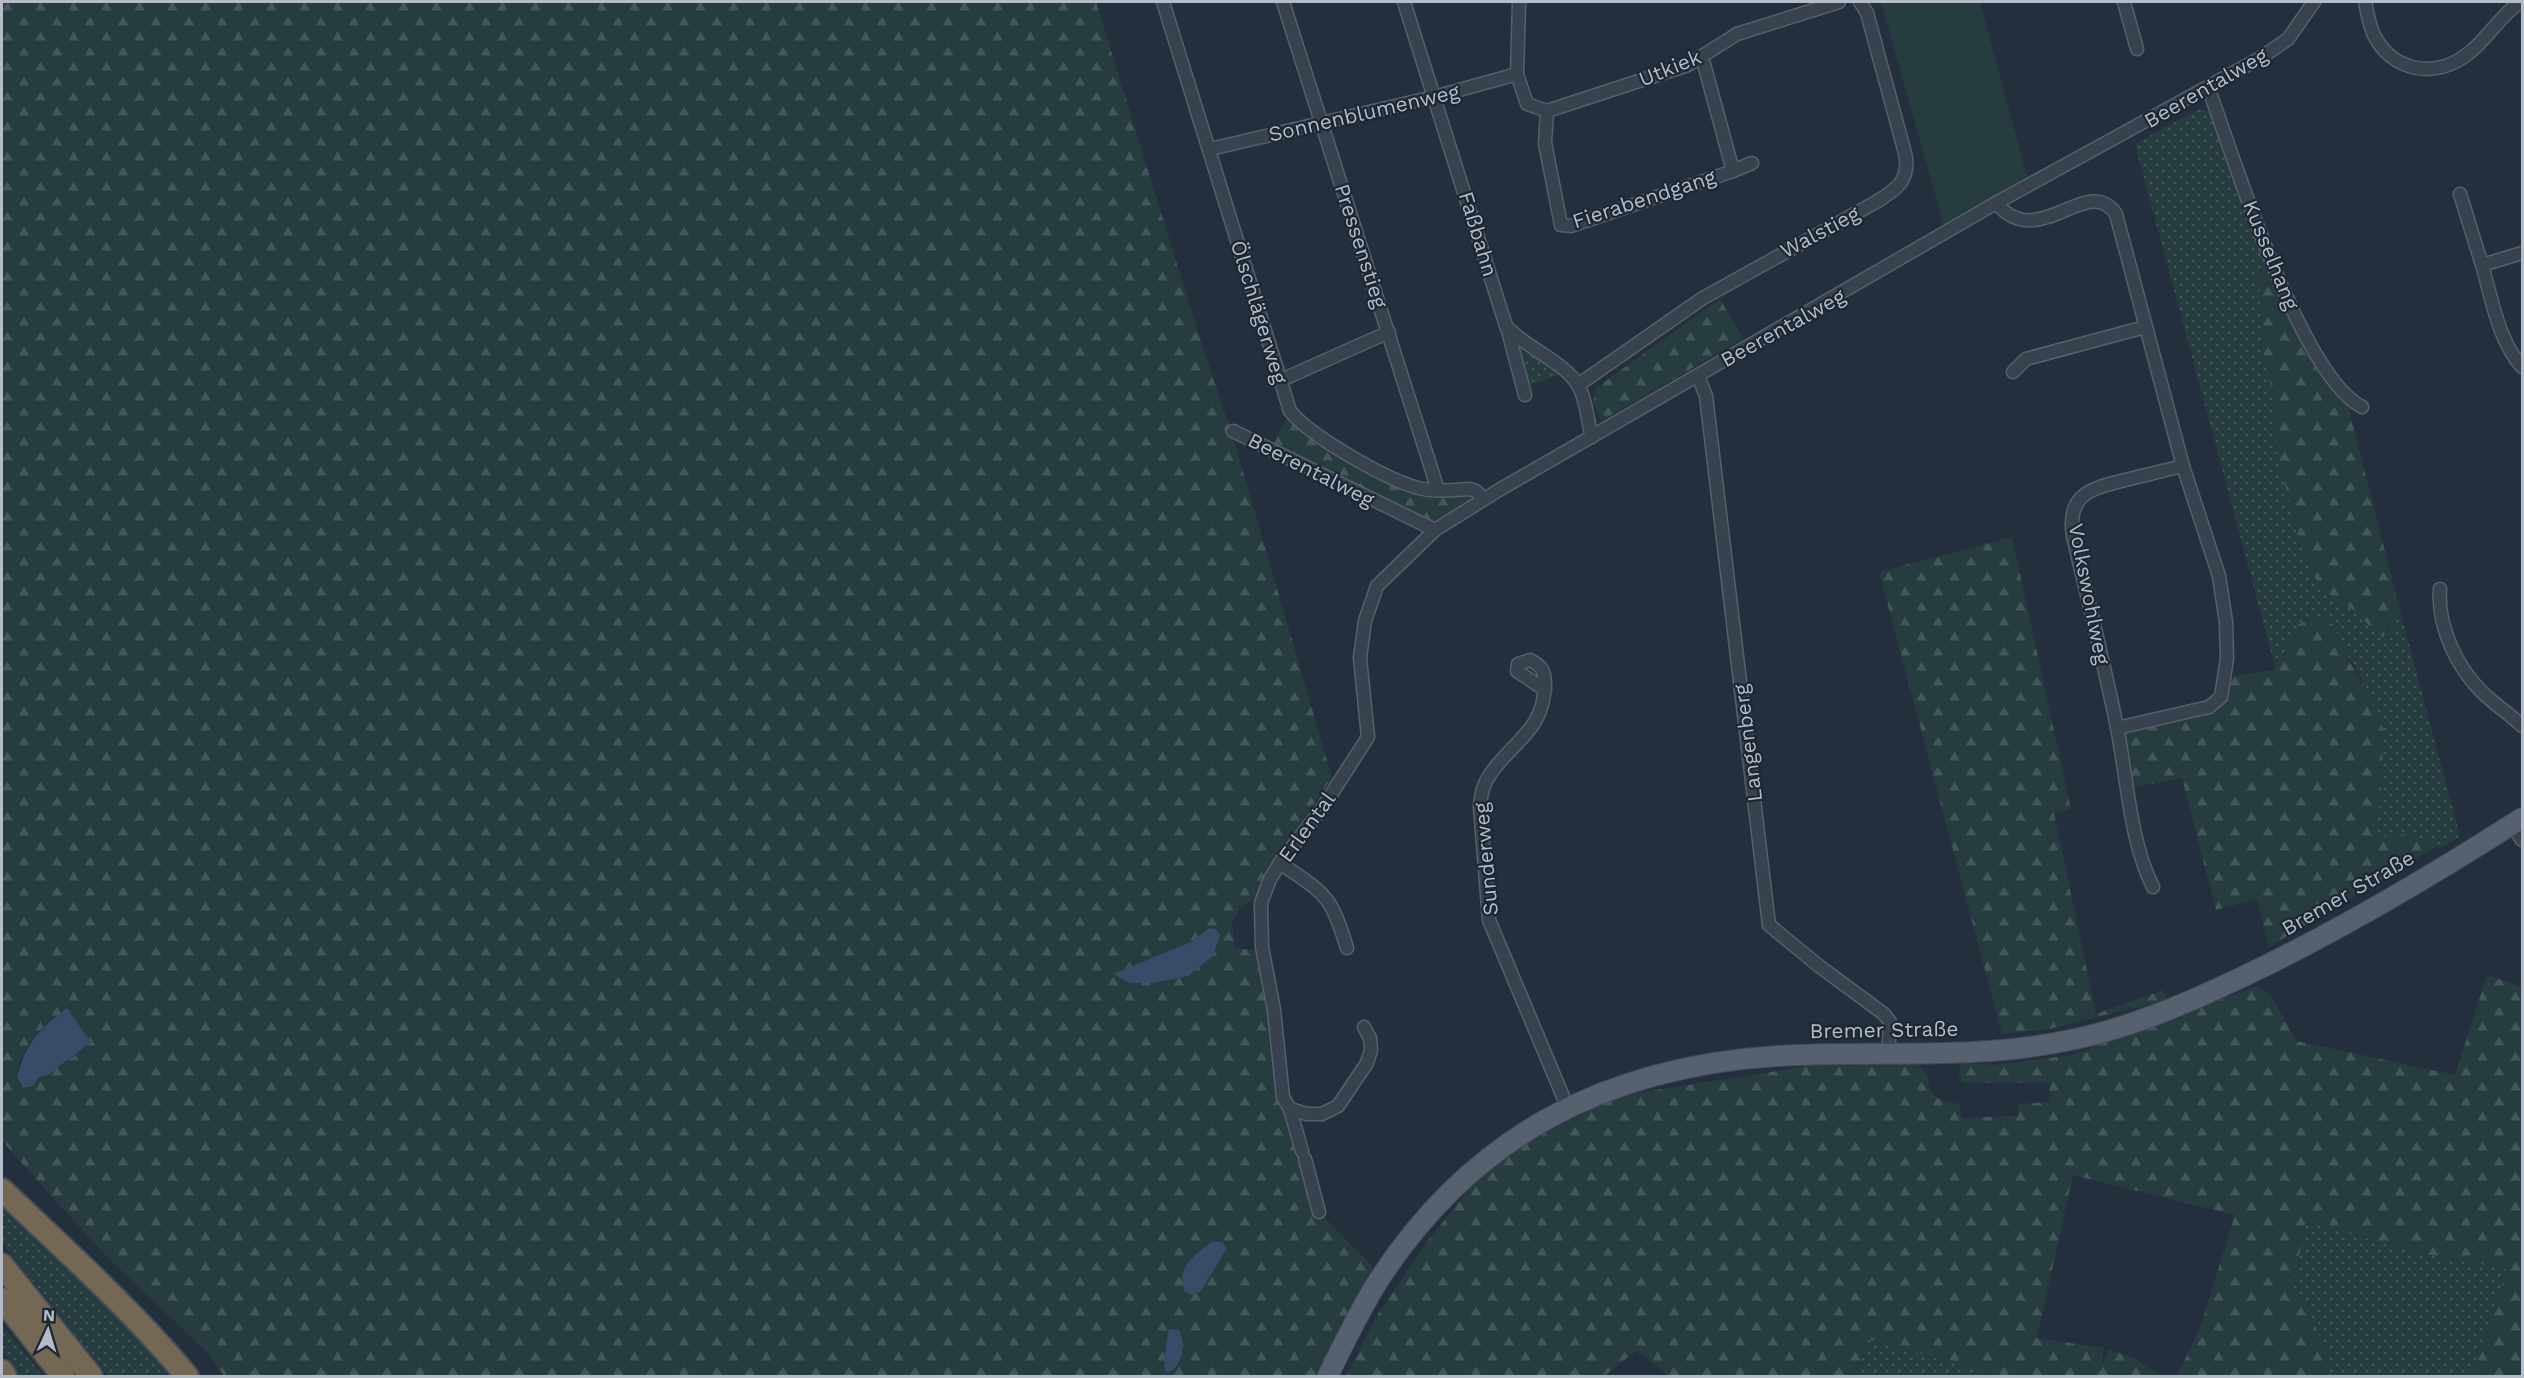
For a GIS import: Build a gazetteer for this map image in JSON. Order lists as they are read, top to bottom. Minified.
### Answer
{"streets":{"main road":["Bremer Straße"],"street":["Utkiek","Beerentalweg","Sonnenblumenweg","Fierabendgang","Walstieg","Faßbahn","Pressenstieg","Kusselhang","Ölschlägerweg","Volkswohlweg","Langenberg","Erlental","Sunderweg"]},"crossings":[["Utkiek","Fierabendgang"],["Beerentalweg","Kusselhang"],["Beerentalweg","Ölschlägerweg"],["Beerentalweg","Langenberg"],["Beerentalweg","Erlental"],["Sonnenblumenweg","Faßbahn"],["Sonnenblumenweg","Pressenstieg"],["Sonnenblumenweg","Ölschlägerweg"],["Pressenstieg","Ölschlägerweg"],["Langenberg","Bremer Straße"],["Sunderweg","Bremer Straße"]],"north":"top"}
